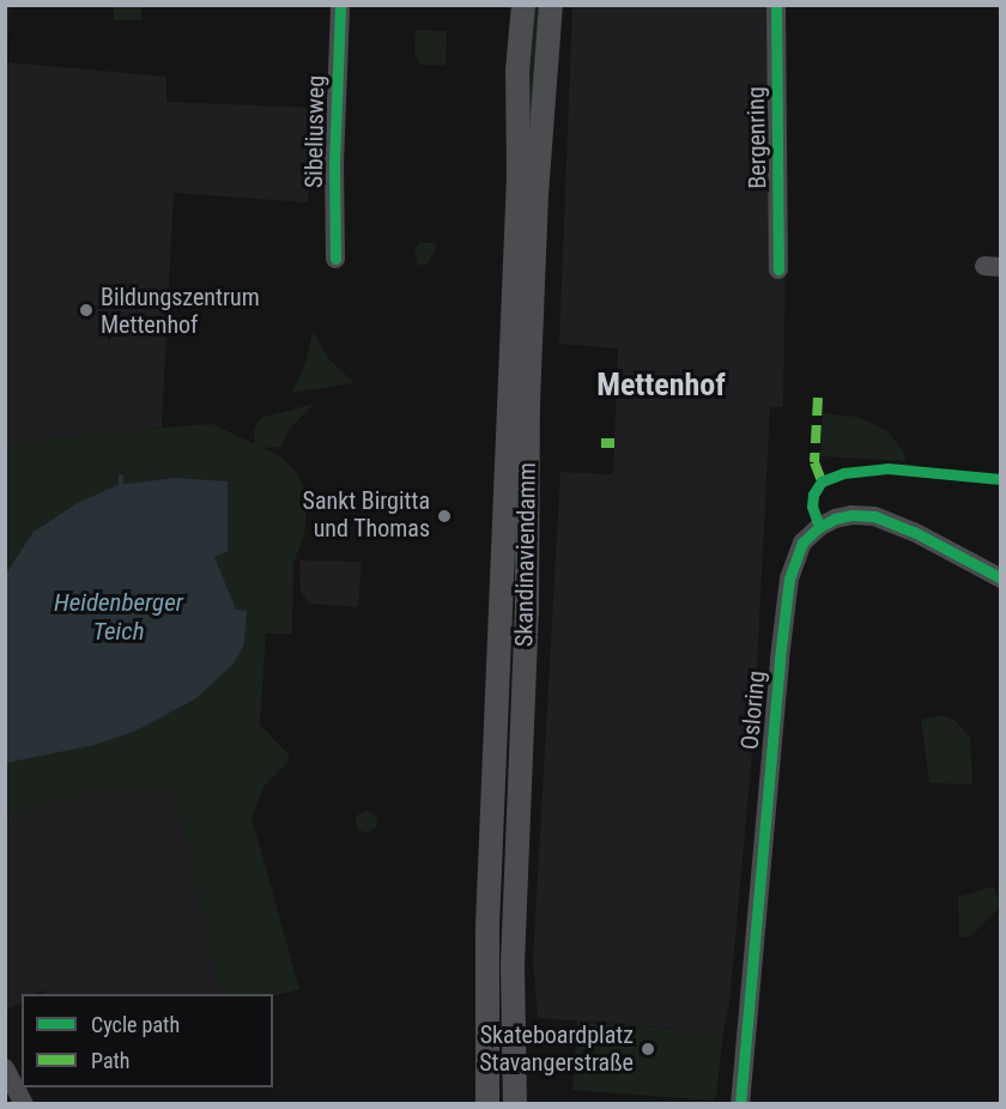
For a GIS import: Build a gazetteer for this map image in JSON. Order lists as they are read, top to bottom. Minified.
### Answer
{"streets":{"main road":["Skandinaviendamm"],"street":["Sibeliusweg","Bergenring","Osloring"]},"districts":["Mettenhof"],"water":["Heidenberger Teich"],"places":["Bildungszentrum Mettenhof","Sankt Birgitta und Thomas","Skateboardplatz Stavangerstraße"],"legend":["Cycle path","Path"]}
